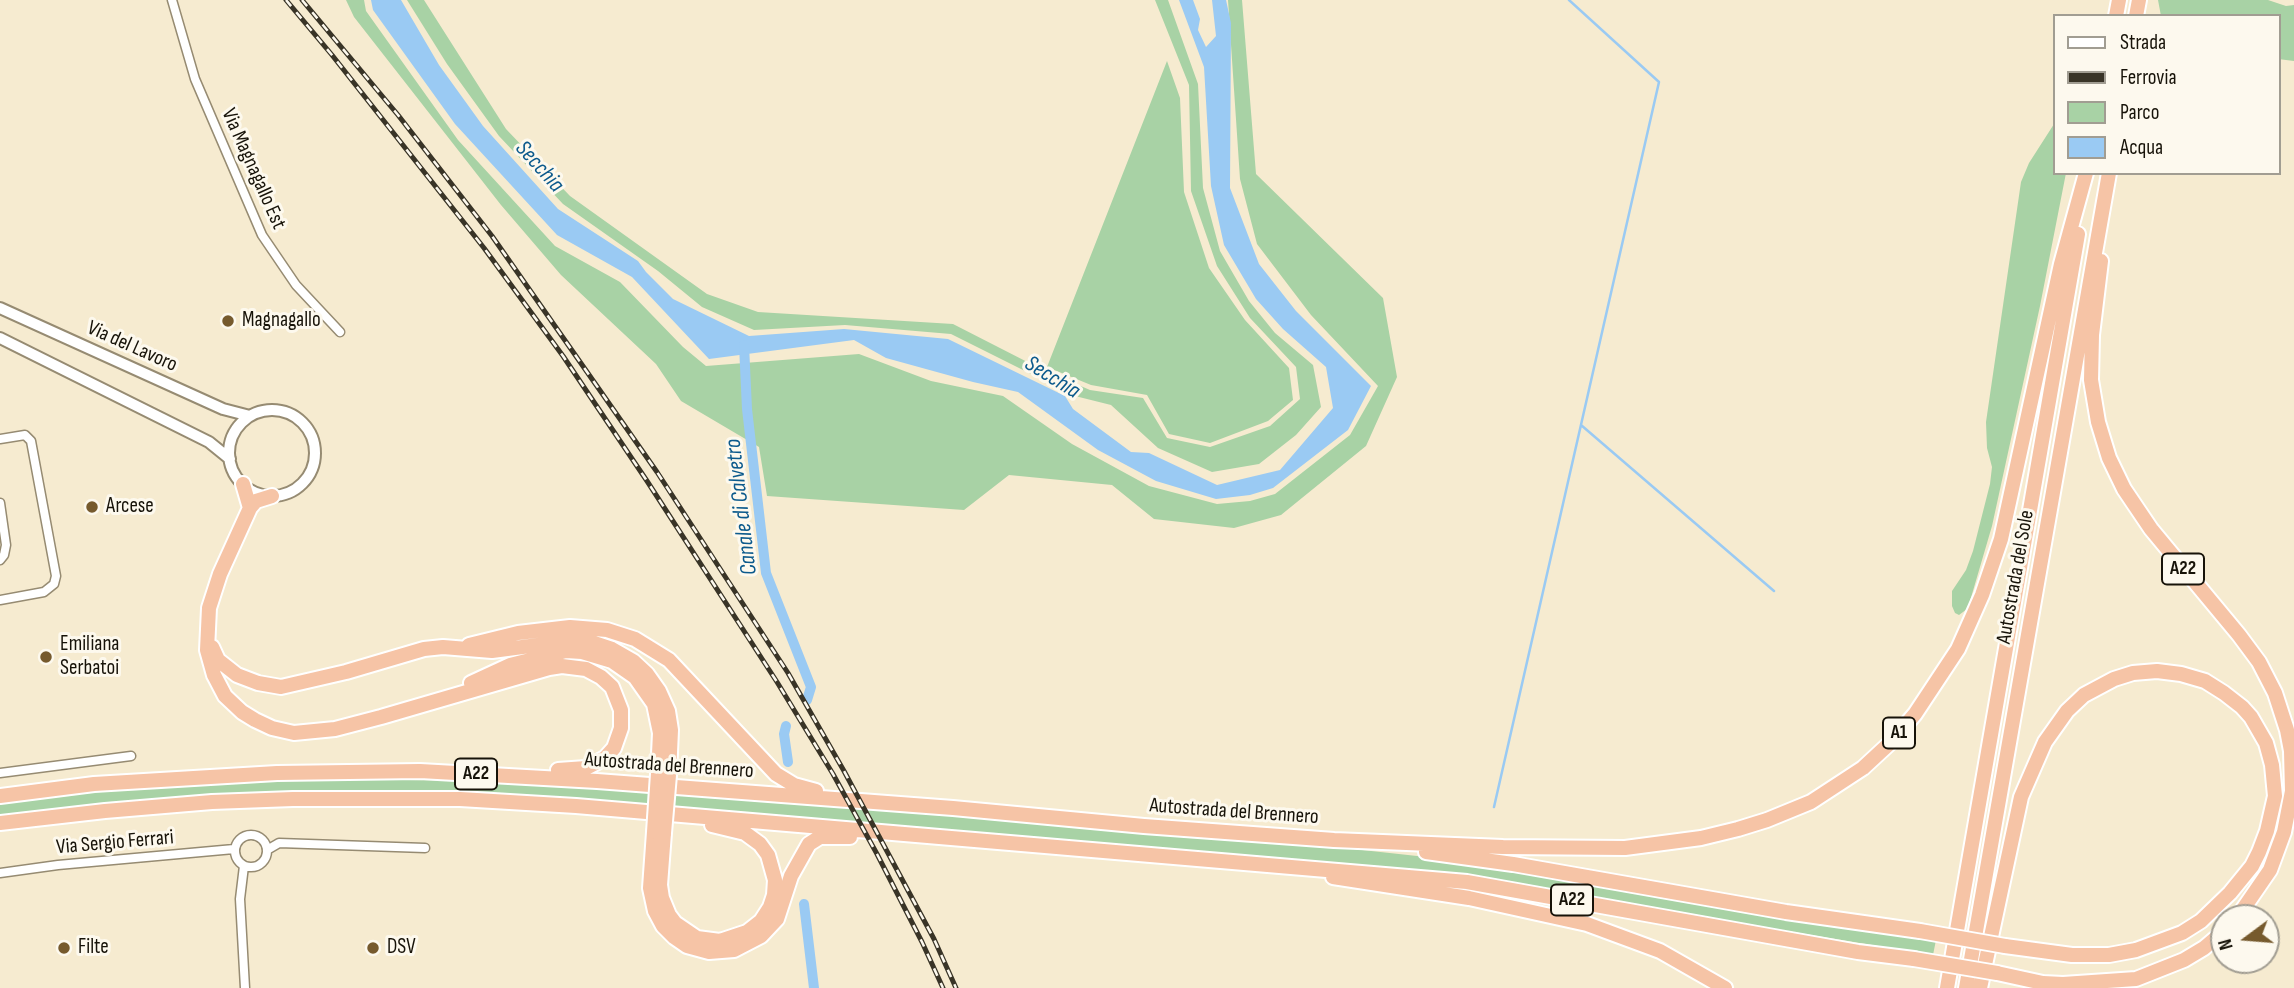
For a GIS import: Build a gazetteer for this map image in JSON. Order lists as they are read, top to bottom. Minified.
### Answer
{"streets":{"highway":["A22","Autostrada del Sole","A1","Autostrada del Brennero"],"main road":["Via del Lavoro"],"street":["Via Magnagallo Est","Via Sergio Ferrari"]},"crossings":[["A22","Autostrada del Sole"],["A1","Autostrada del Brennero"]],"water":["Secchia","Canale di Calvetro"],"places":["Magnagallo","Arcese","Emiliana Serbatoi","Filte","DSV"],"legend":["Strada","Ferrovia","Parco","Acqua"],"north":"left"}
